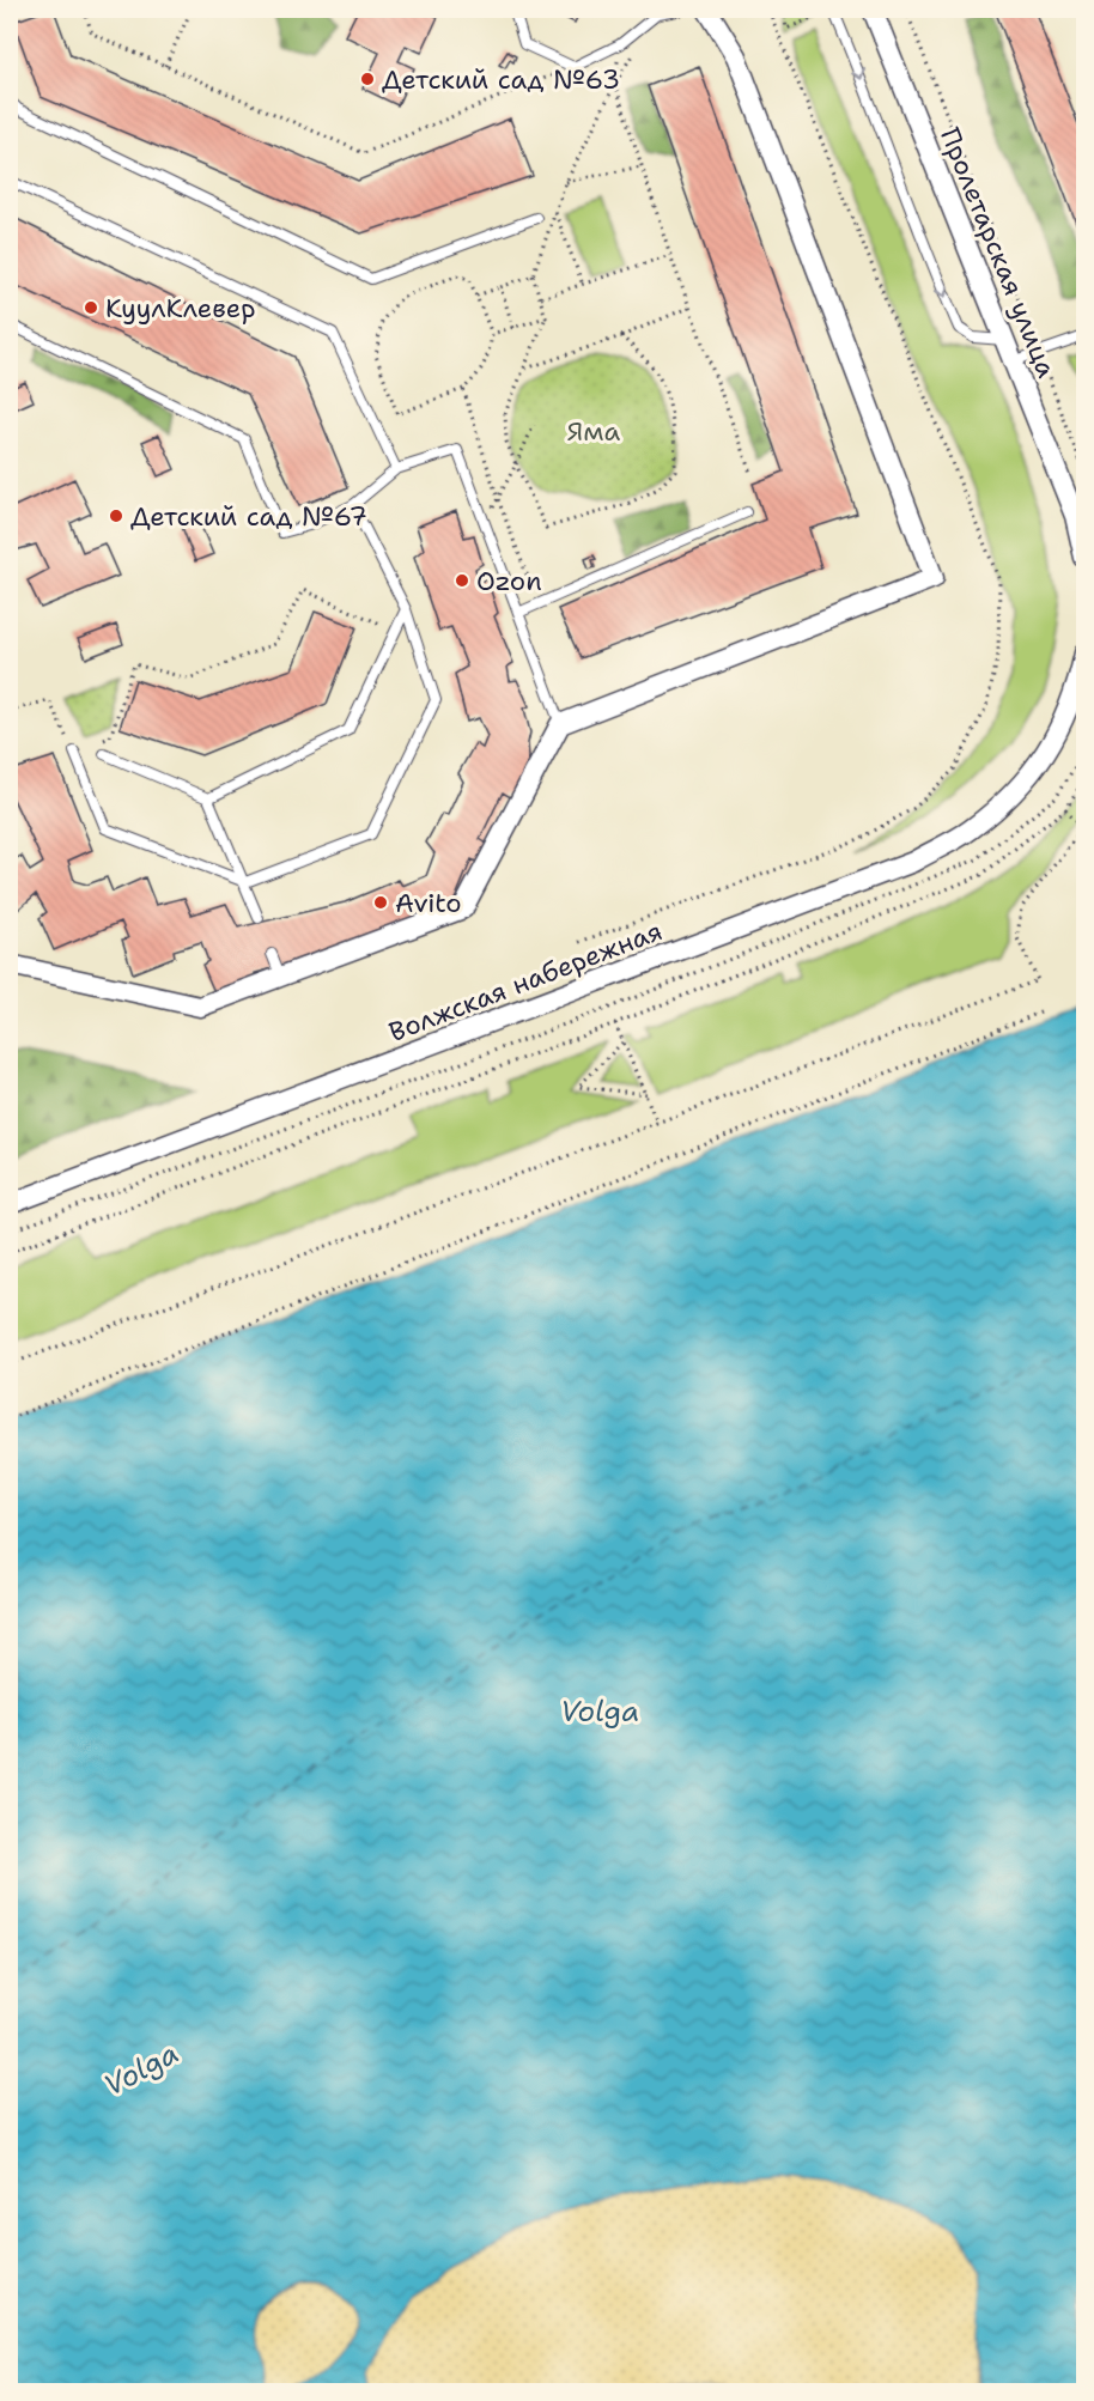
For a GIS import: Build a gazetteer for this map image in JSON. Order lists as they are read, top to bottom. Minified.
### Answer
{"streets":{"street":["Пролетарская улица","Волжская набережная"]},"water":["Volga"],"parks":["Яма"],"places":["Детский сад №63","КуулКлевер","Детский сад №67","Ozon","Avito"]}
